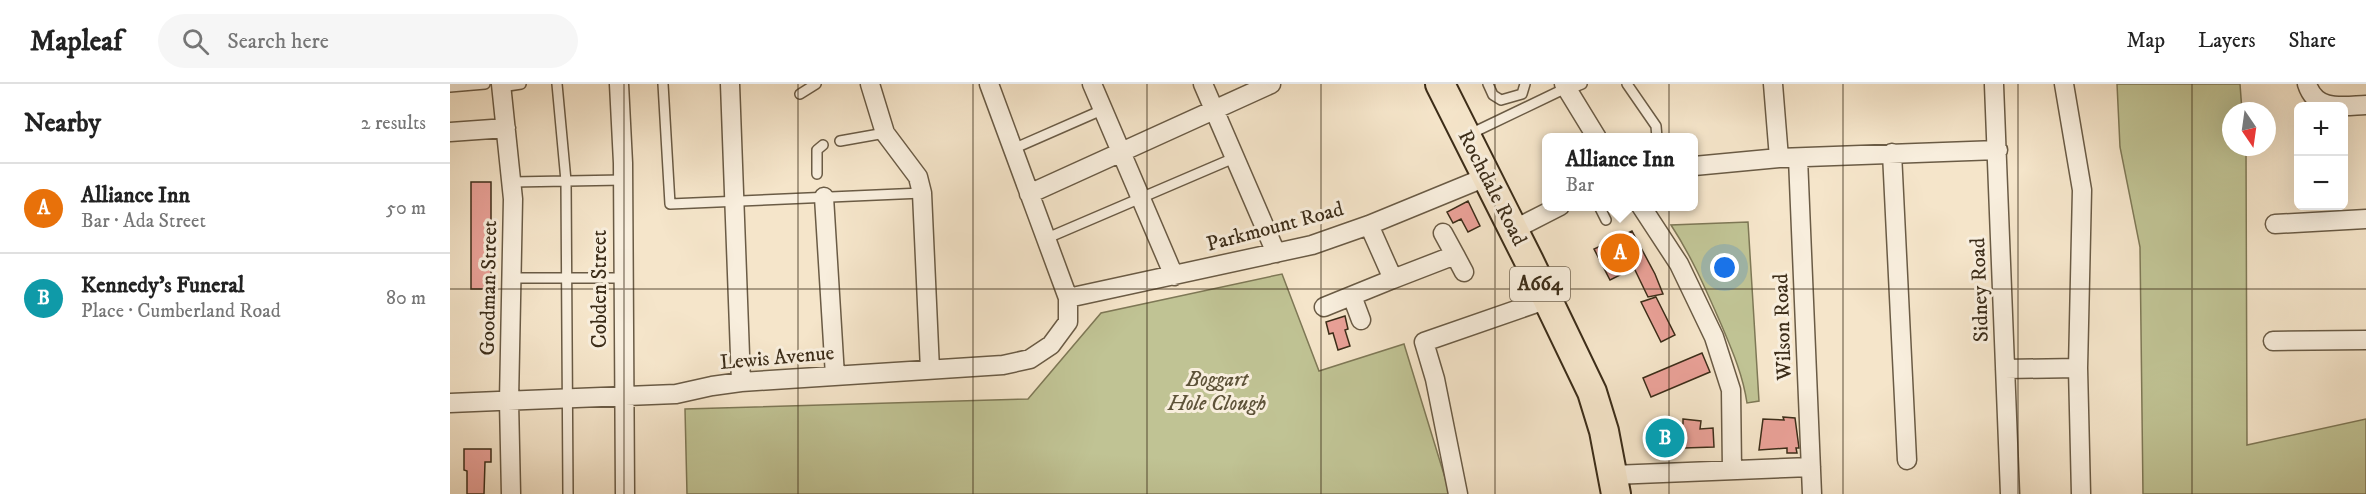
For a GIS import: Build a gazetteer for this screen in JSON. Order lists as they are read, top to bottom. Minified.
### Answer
{"streets":{"main road":["Rochdale Road","A664"],"street":["Parkmount Road","Goodman Street","Cobden Street","Sidney Road","Wilson Road","Lewis Avenue"]},"crossings":[["Rochdale Road","Parkmount Road"],["Parkmount Road","Lewis Avenue"],["Goodman Street","Lewis Avenue"],["Cobden Street","Lewis Avenue"]],"parks":["Boggart Hole Clough"],"north":"bottom","page":{"header":"Mapleaf","search":"Search here","nav":["Map","Layers","Share"],"heading":["Nearby","2 results"],"map_buttons":["+","−"],"popup":["Alliance Inn","Bar"],"list":[{"mark":"A","name":"Alliance Inn","note":"Bar · Ada Street","value":"50 m"},{"mark":"B","name":"Kennedy's Funeral","note":"Place · Cumberland Road","value":"80 m"}],"pins":["A","B"]}}
